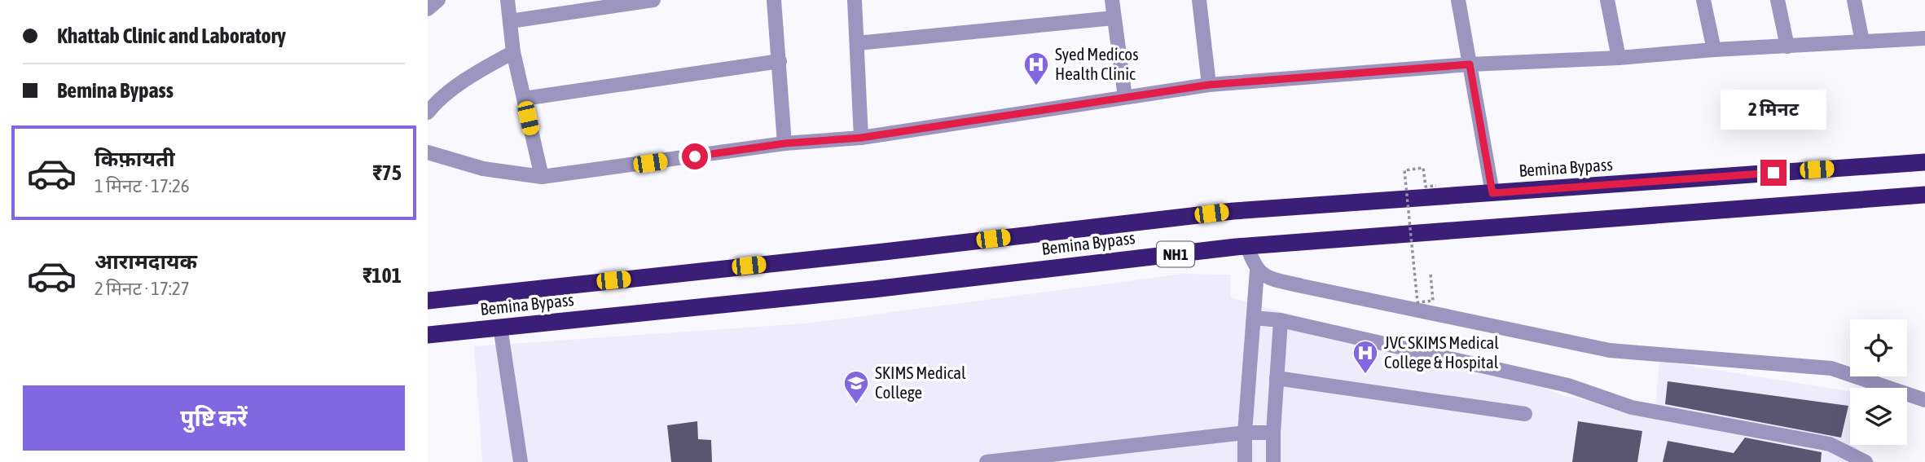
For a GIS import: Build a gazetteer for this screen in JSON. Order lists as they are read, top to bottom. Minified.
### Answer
{"streets":{"highway":["Bemina Bypass","NH1"]},"places":{"hospital":["Syed Medicos Health Clinic","JVC SKIMS Medical College & Hospital"],"school or university":["SKIMS Medical College"]},"page":{"banner":["Khattab Clinic and Laboratory","Bemina Bypass"],"bubble":"2 मिनट","list":[{"name":"किफ़ायती","note":"1 मिनट · 17:26","value":"₹75"},{"name":"आरामदायक","note":"2 मिनट · 17:27","value":"₹101"}],"buttons":"पुष्टि करें"}}
